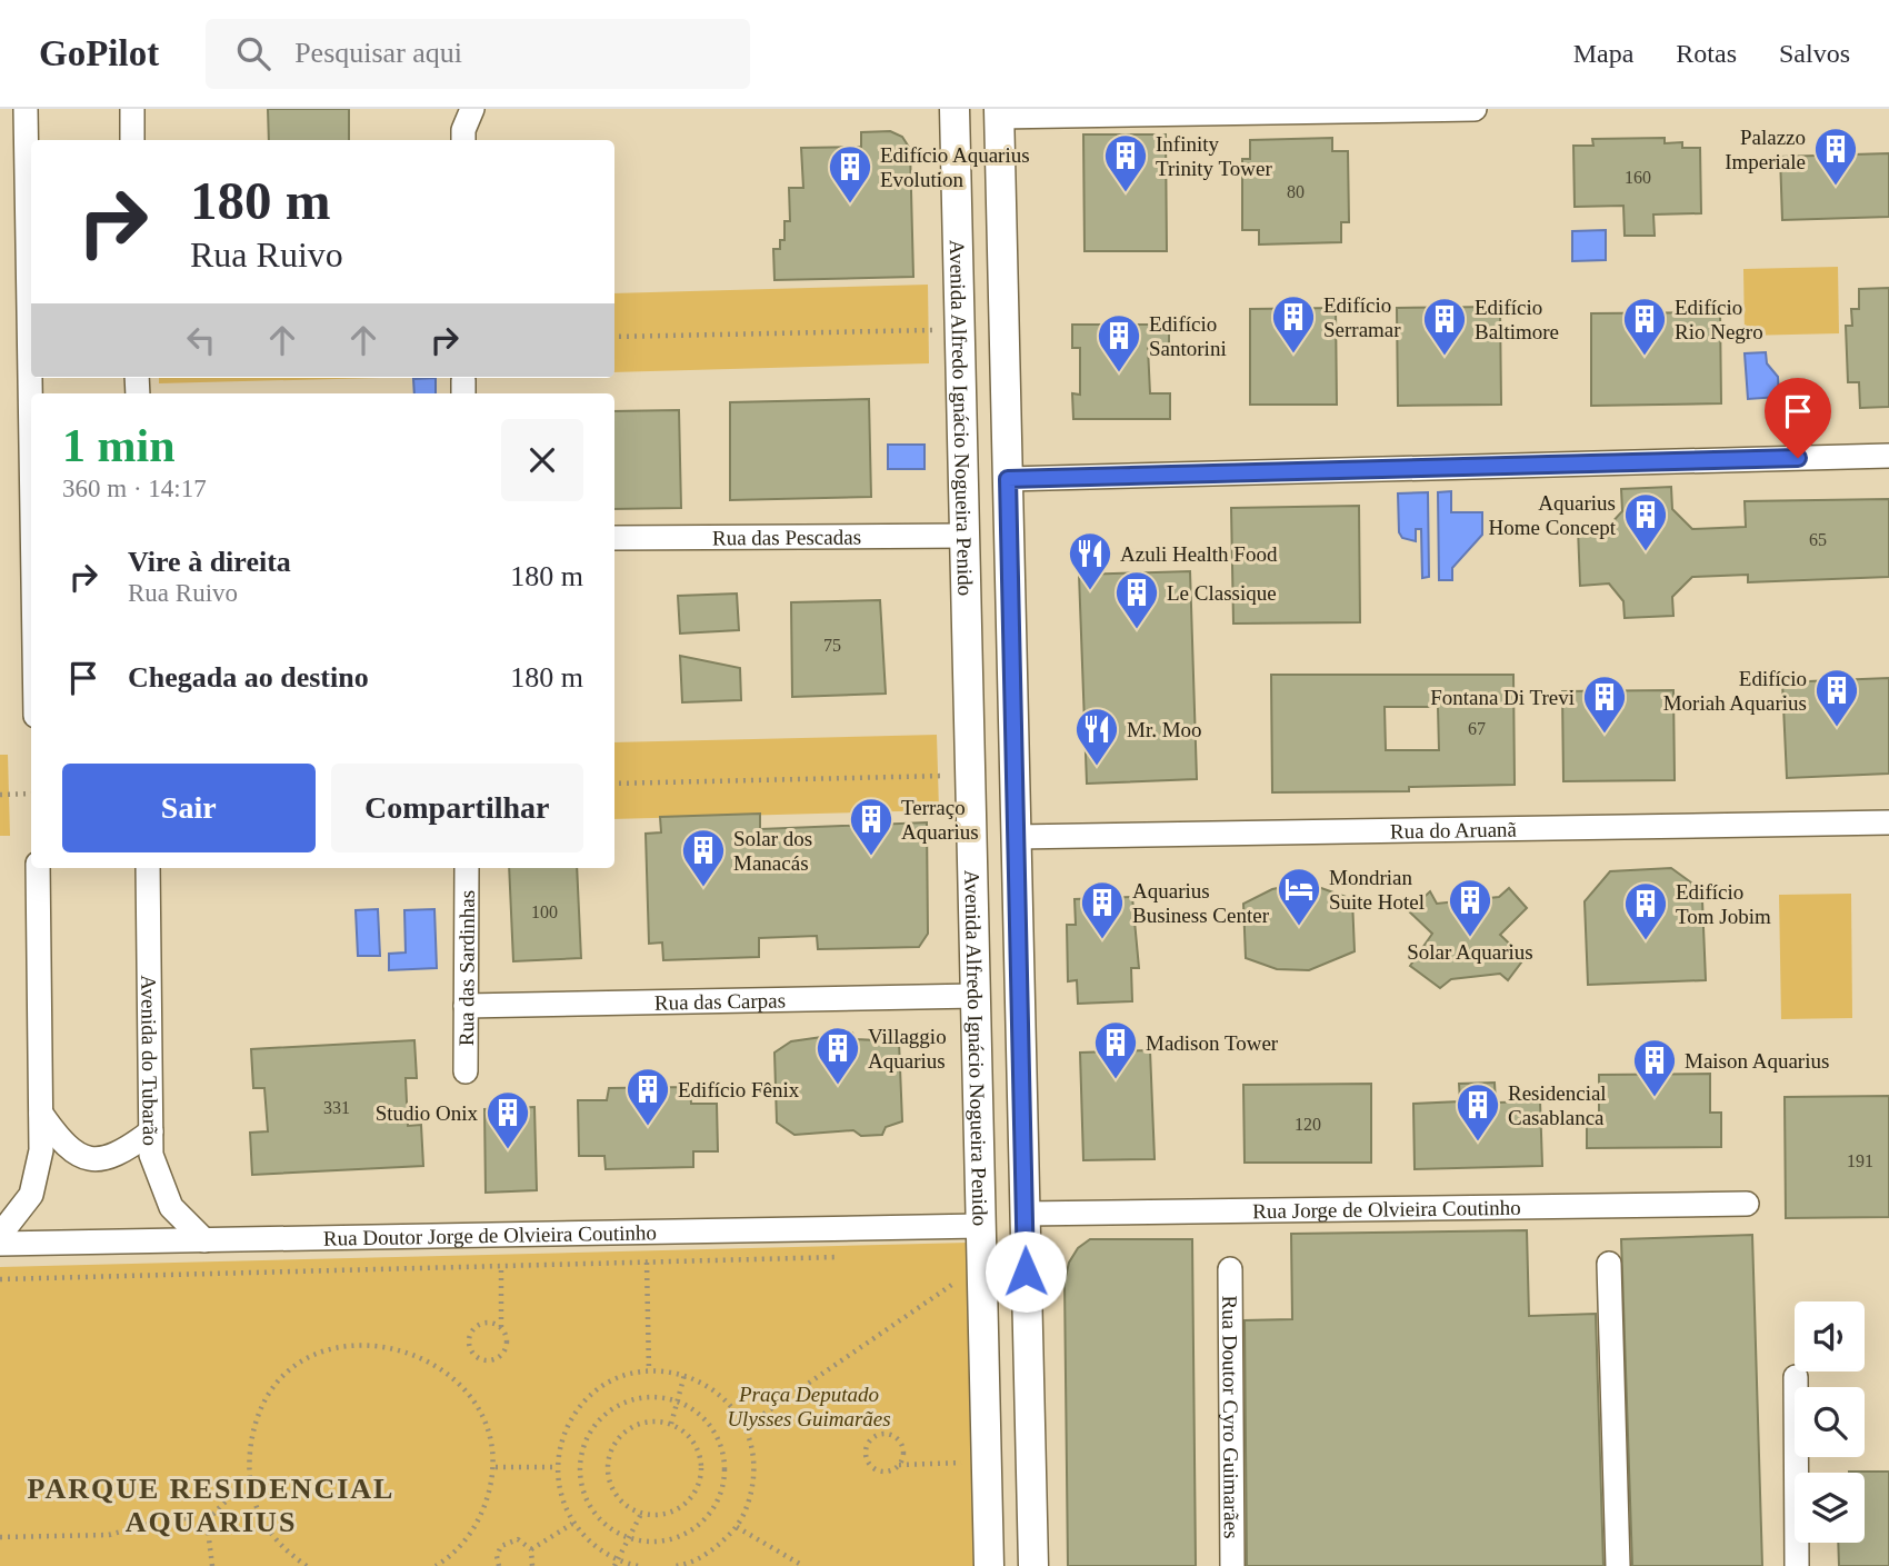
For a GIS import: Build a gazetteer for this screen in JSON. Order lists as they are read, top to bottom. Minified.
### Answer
{"streets":{"street":["Avenida Alfredo Ignácio Nogueira Penido","Rua das Pescadas","Rua do Aruanã","Rua das Sardinhas","Rua das Carpas","Avenida do Tubarão","Rua Jorge de Olvieira Coutinho","Rua Doutor Jorge de Olvieira Coutinho","Rua Doutor Cyro Guimarães"]},"crossings":[["Avenida Alfredo Ignácio Nogueira Penido","Rua das Pescadas"],["Avenida Alfredo Ignácio Nogueira Penido","Rua do Aruanã"],["Avenida Alfredo Ignácio Nogueira Penido","Rua das Carpas"],["Avenida Alfredo Ignácio Nogueira Penido","Rua Jorge de Olvieira Coutinho"],["Avenida Alfredo Ignácio Nogueira Penido","Rua Doutor Jorge de Olvieira Coutinho"],["Rua das Sardinhas","Rua das Carpas"],["Avenida do Tubarão","Rua Doutor Jorge de Olvieira Coutinho"]],"districts":["PARQUE RESIDENCIAL AQUARIUS"],"parks":["Praça Deputado Ulysses Guimarães"],"places":{"building":["Palazzo Imperiale","Infinity Trinity Tower","Edifício Aquarius Evolution","Edifício Serramar","Edifício Baltimore","Edifício Rio Negro","Edifício Santorini","Aquarius Home Concept","Le Classique","Edifício Moriah Aquarius","Fontana Di Trevi","Terraço Aquarius","Solar dos Manacás","Solar Aquarius","Aquarius Business Center","Edifício Tom Jobim","Madison Tower","Villaggio Aquarius","Maison Aquarius","Edifício Fênix","Residencial Casablanca","Studio Onix"],"restaurant":["Azuli Health Food","Mr. Moo"],"hotel":["Mondrian Suite Hotel"]},"house_numbers":["160","80","65","75","67","100","331","120","191"],"page":{"header":"GoPilot","search":"Pesquisar aqui","nav":["Mapa","Rotas","Salvos"],"turn":["180 m","Rua Ruivo"],"heading":["1 min","360 m · 14:17"],"list":[{"name":"Vire à direita","note":"Rua Ruivo","value":"180 m"},{"name":"Chegada ao destino","value":"180 m"}],"buttons":["Sair","Compartilhar"]}}
